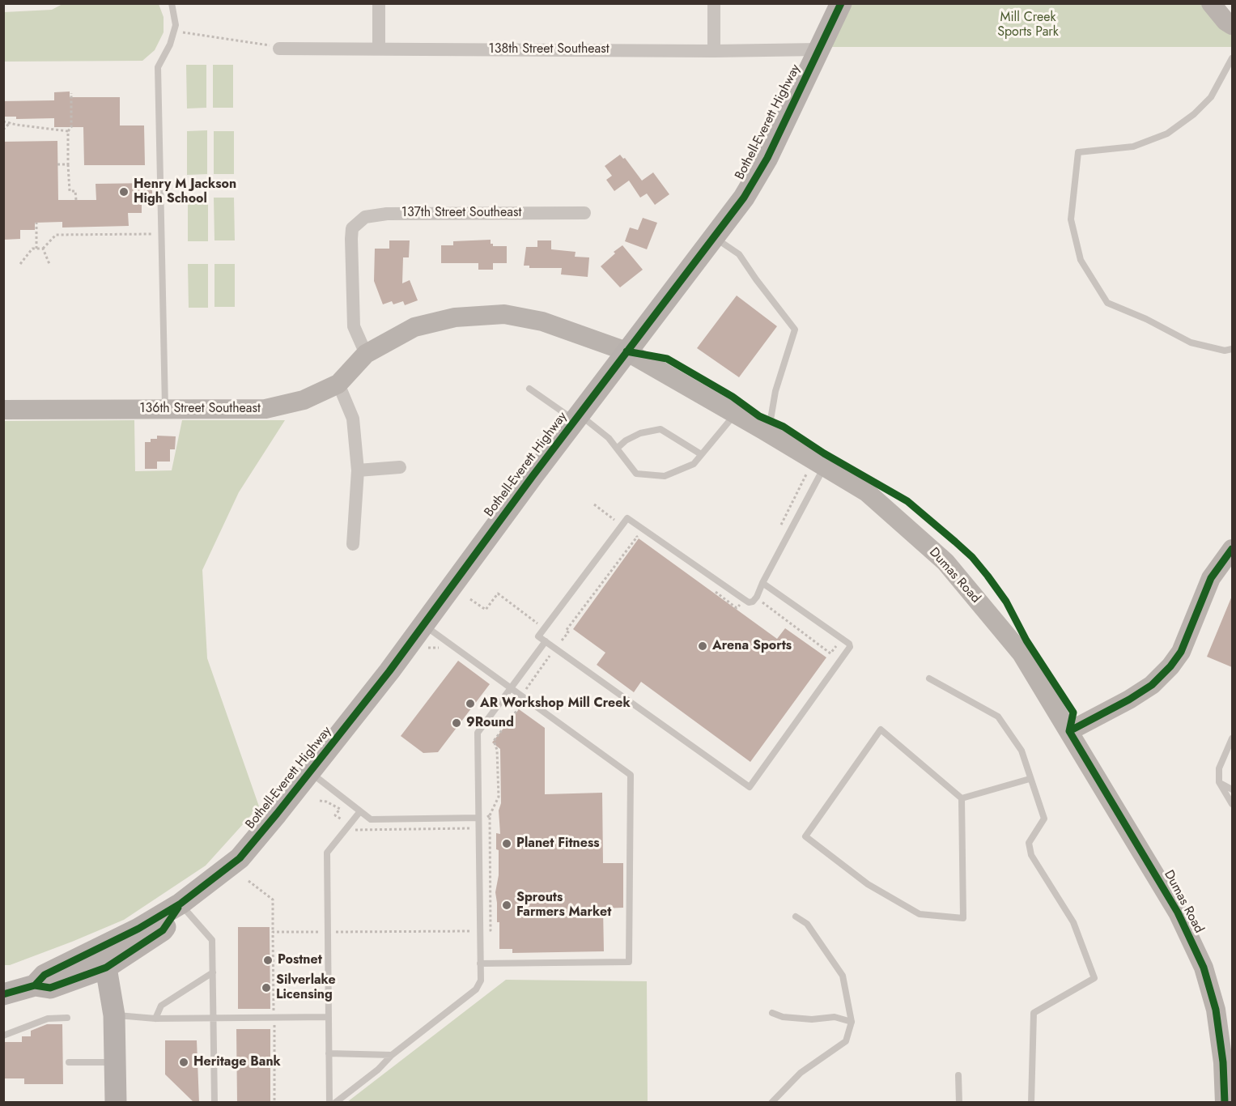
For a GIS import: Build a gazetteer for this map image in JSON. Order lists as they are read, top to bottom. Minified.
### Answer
{"streets":{"main road":["Bothell-Everett Highway"],"street":["138th Street Southeast","137th Street Southeast","136th Street Southeast","Dumas Road"]},"crossings":[["138th Street Southeast","Bothell-Everett Highway"],["Bothell-Everett Highway","136th Street Southeast"],["Bothell-Everett Highway","Dumas Road"],["137th Street Southeast","136th Street Southeast"],["136th Street Southeast","Dumas Road"]],"parks":["Mill Creek Sports Park"],"places":["Henry M Jackson High School","Arena Sports","AR Workshop Mill Creek","9Round","Planet Fitness","Sprouts Farmers Market","Postnet","Silverlake Licensing","Heritage Bank"]}
